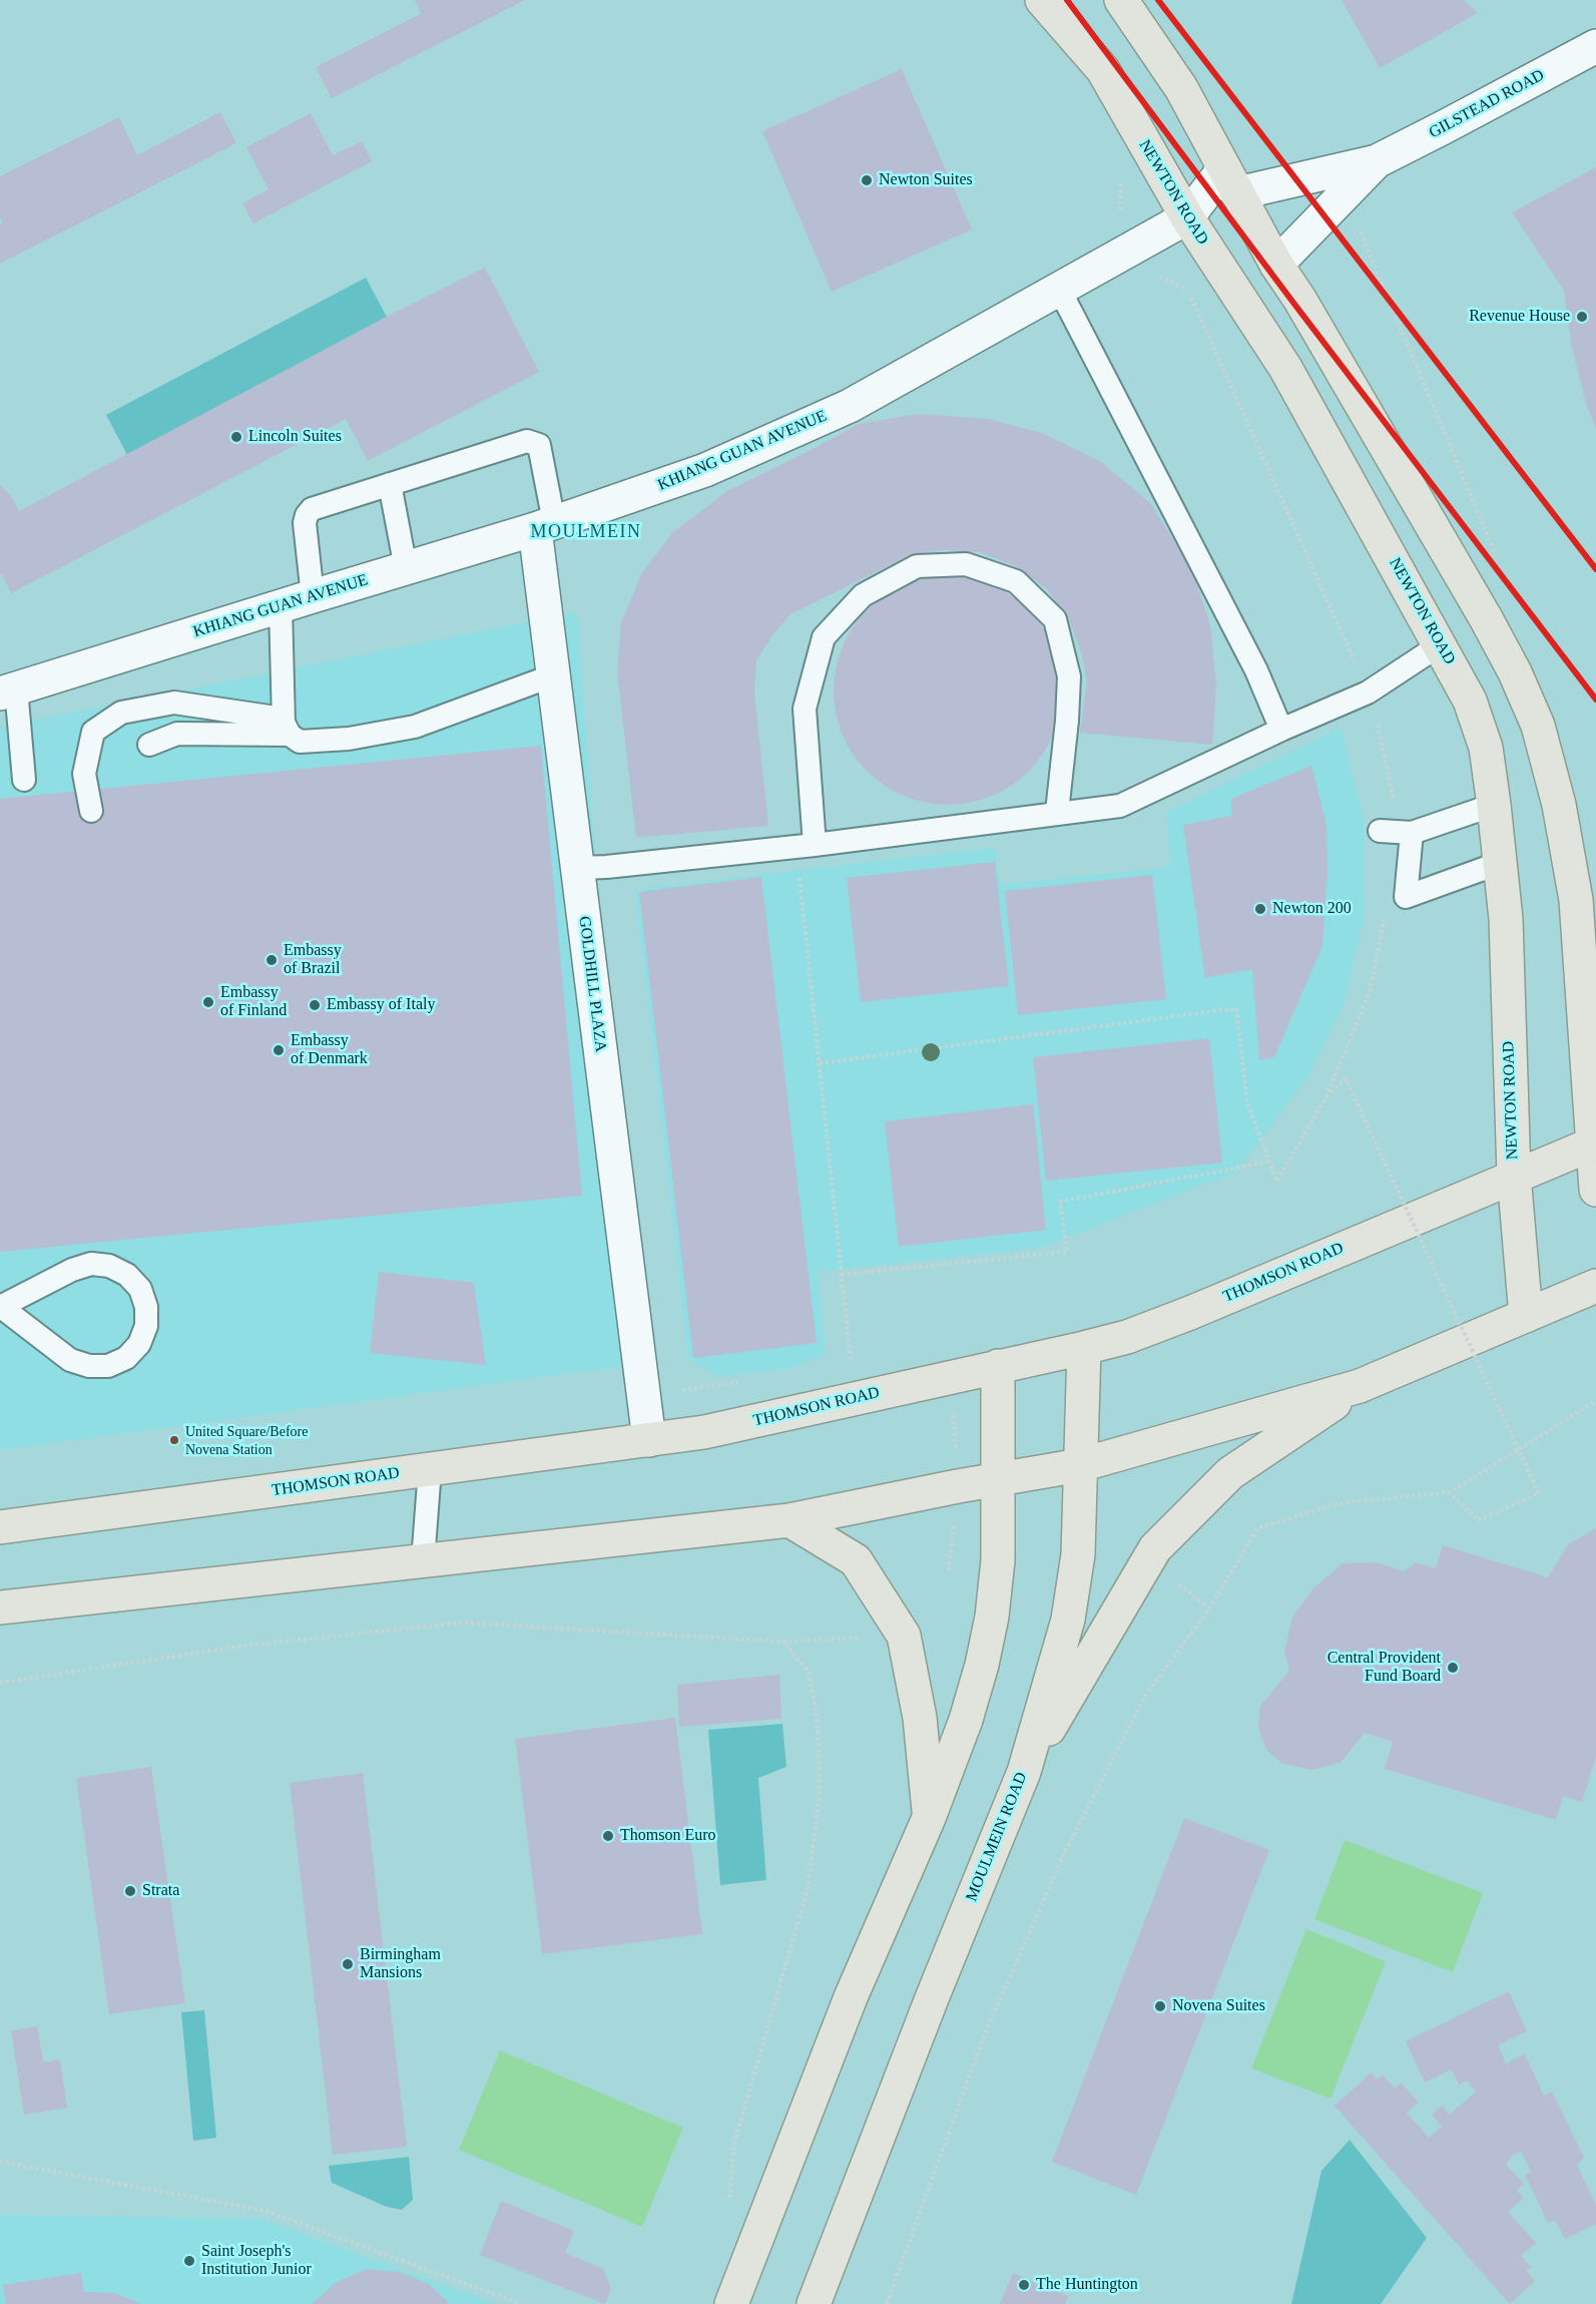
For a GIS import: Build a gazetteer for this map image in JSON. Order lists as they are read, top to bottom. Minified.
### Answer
{"streets":{"main road":["NEWTON ROAD","THOMSON ROAD","MOULMEIN ROAD"],"street":["GILSTEAD ROAD","KHIANG GUAN AVENUE","GOLDHILL PLAZA"]},"crossings":[["GILSTEAD ROAD","KHIANG GUAN AVENUE"],["NEWTON ROAD","KHIANG GUAN AVENUE"],["NEWTON ROAD","THOMSON ROAD"],["KHIANG GUAN AVENUE","GOLDHILL PLAZA"],["GOLDHILL PLAZA","THOMSON ROAD"],["THOMSON ROAD","MOULMEIN ROAD"]],"districts":["MOULMEIN"],"places":["Newton Suites","Revenue House","Lincoln Suites","Newton 200","Embassy of Brazil","Embassy of Finland","Embassy of Italy","Embassy of Denmark","United Square/Before Novena Station","Central Provident Fund Board","Thomson Euro","Strata","Birmingham Mansions","Novena Suites","Saint Joseph's Institution Junior","The Huntington"]}
